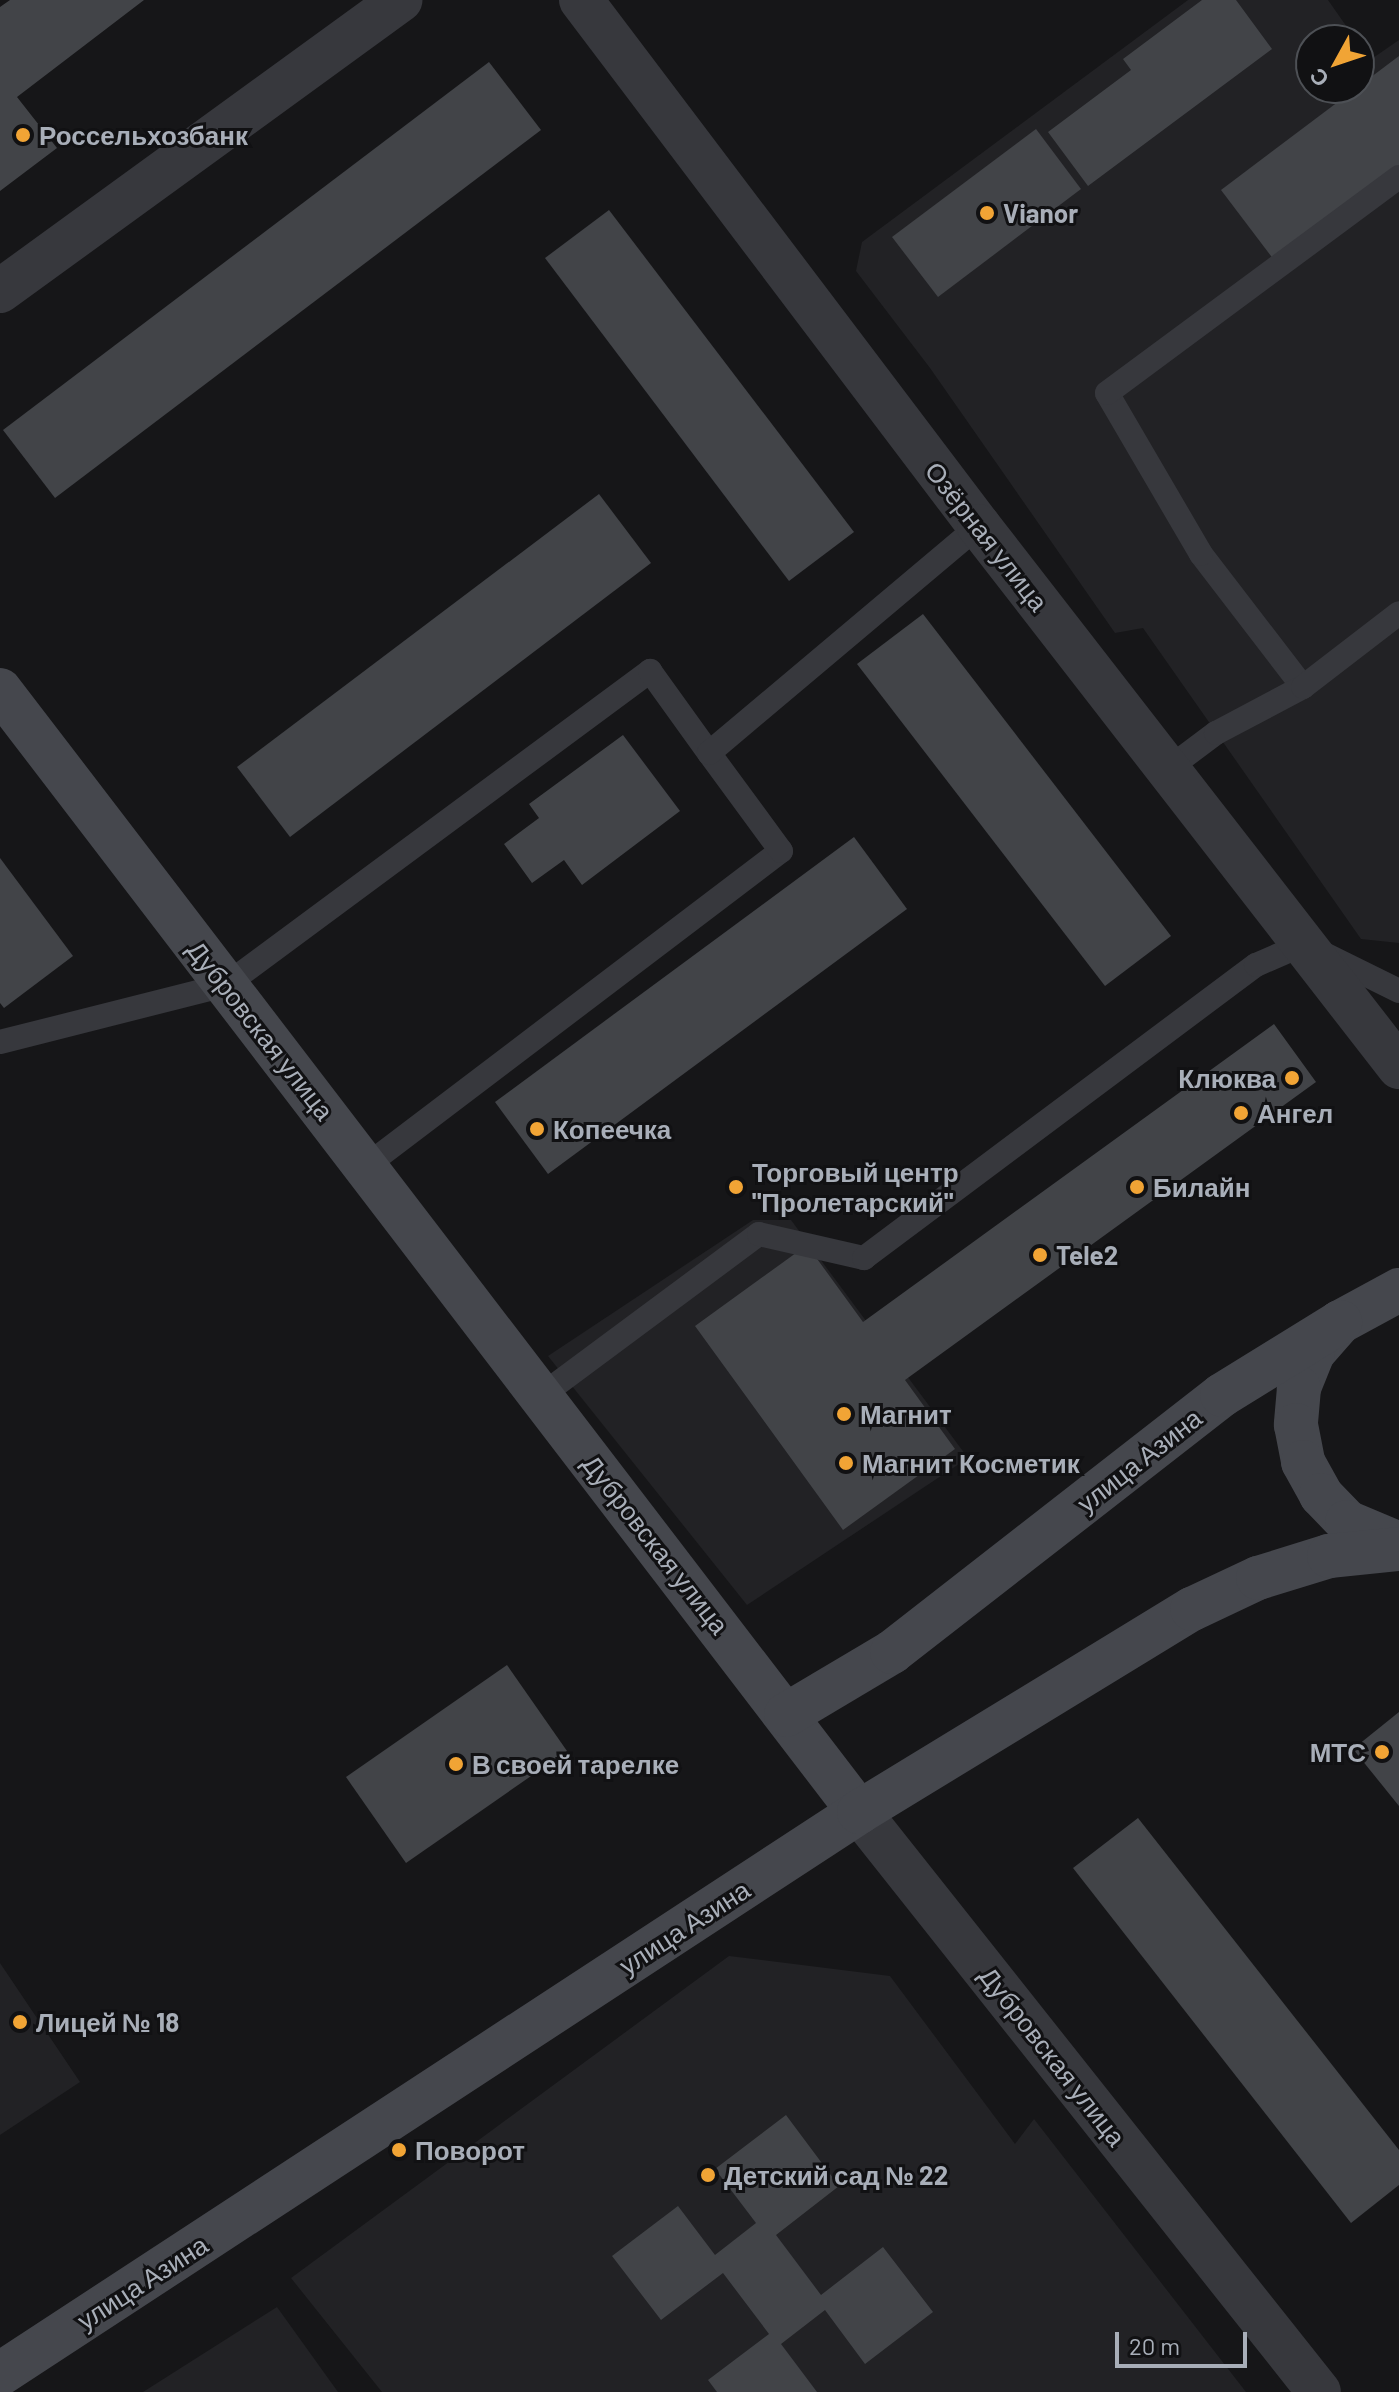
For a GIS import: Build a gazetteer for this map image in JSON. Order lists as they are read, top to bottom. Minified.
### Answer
{"streets":{"main road":["Дубровская улица","улица Азина"],"street":["Озёрная улица"]},"crossings":[["Дубровская улица","улица Азина"]],"places":["Россельхозбанк","Vianor","Клюква","Ангел","Копеечка","Торговый центр \"Пролетарский\"","Билайн","Tele2","Магнит","Магнит Косметик","МТС","В своей тарелке","Лицей № 18","Поворот","Детский сад № 22"],"scale_bar":"20 m","north":"bottom left"}
